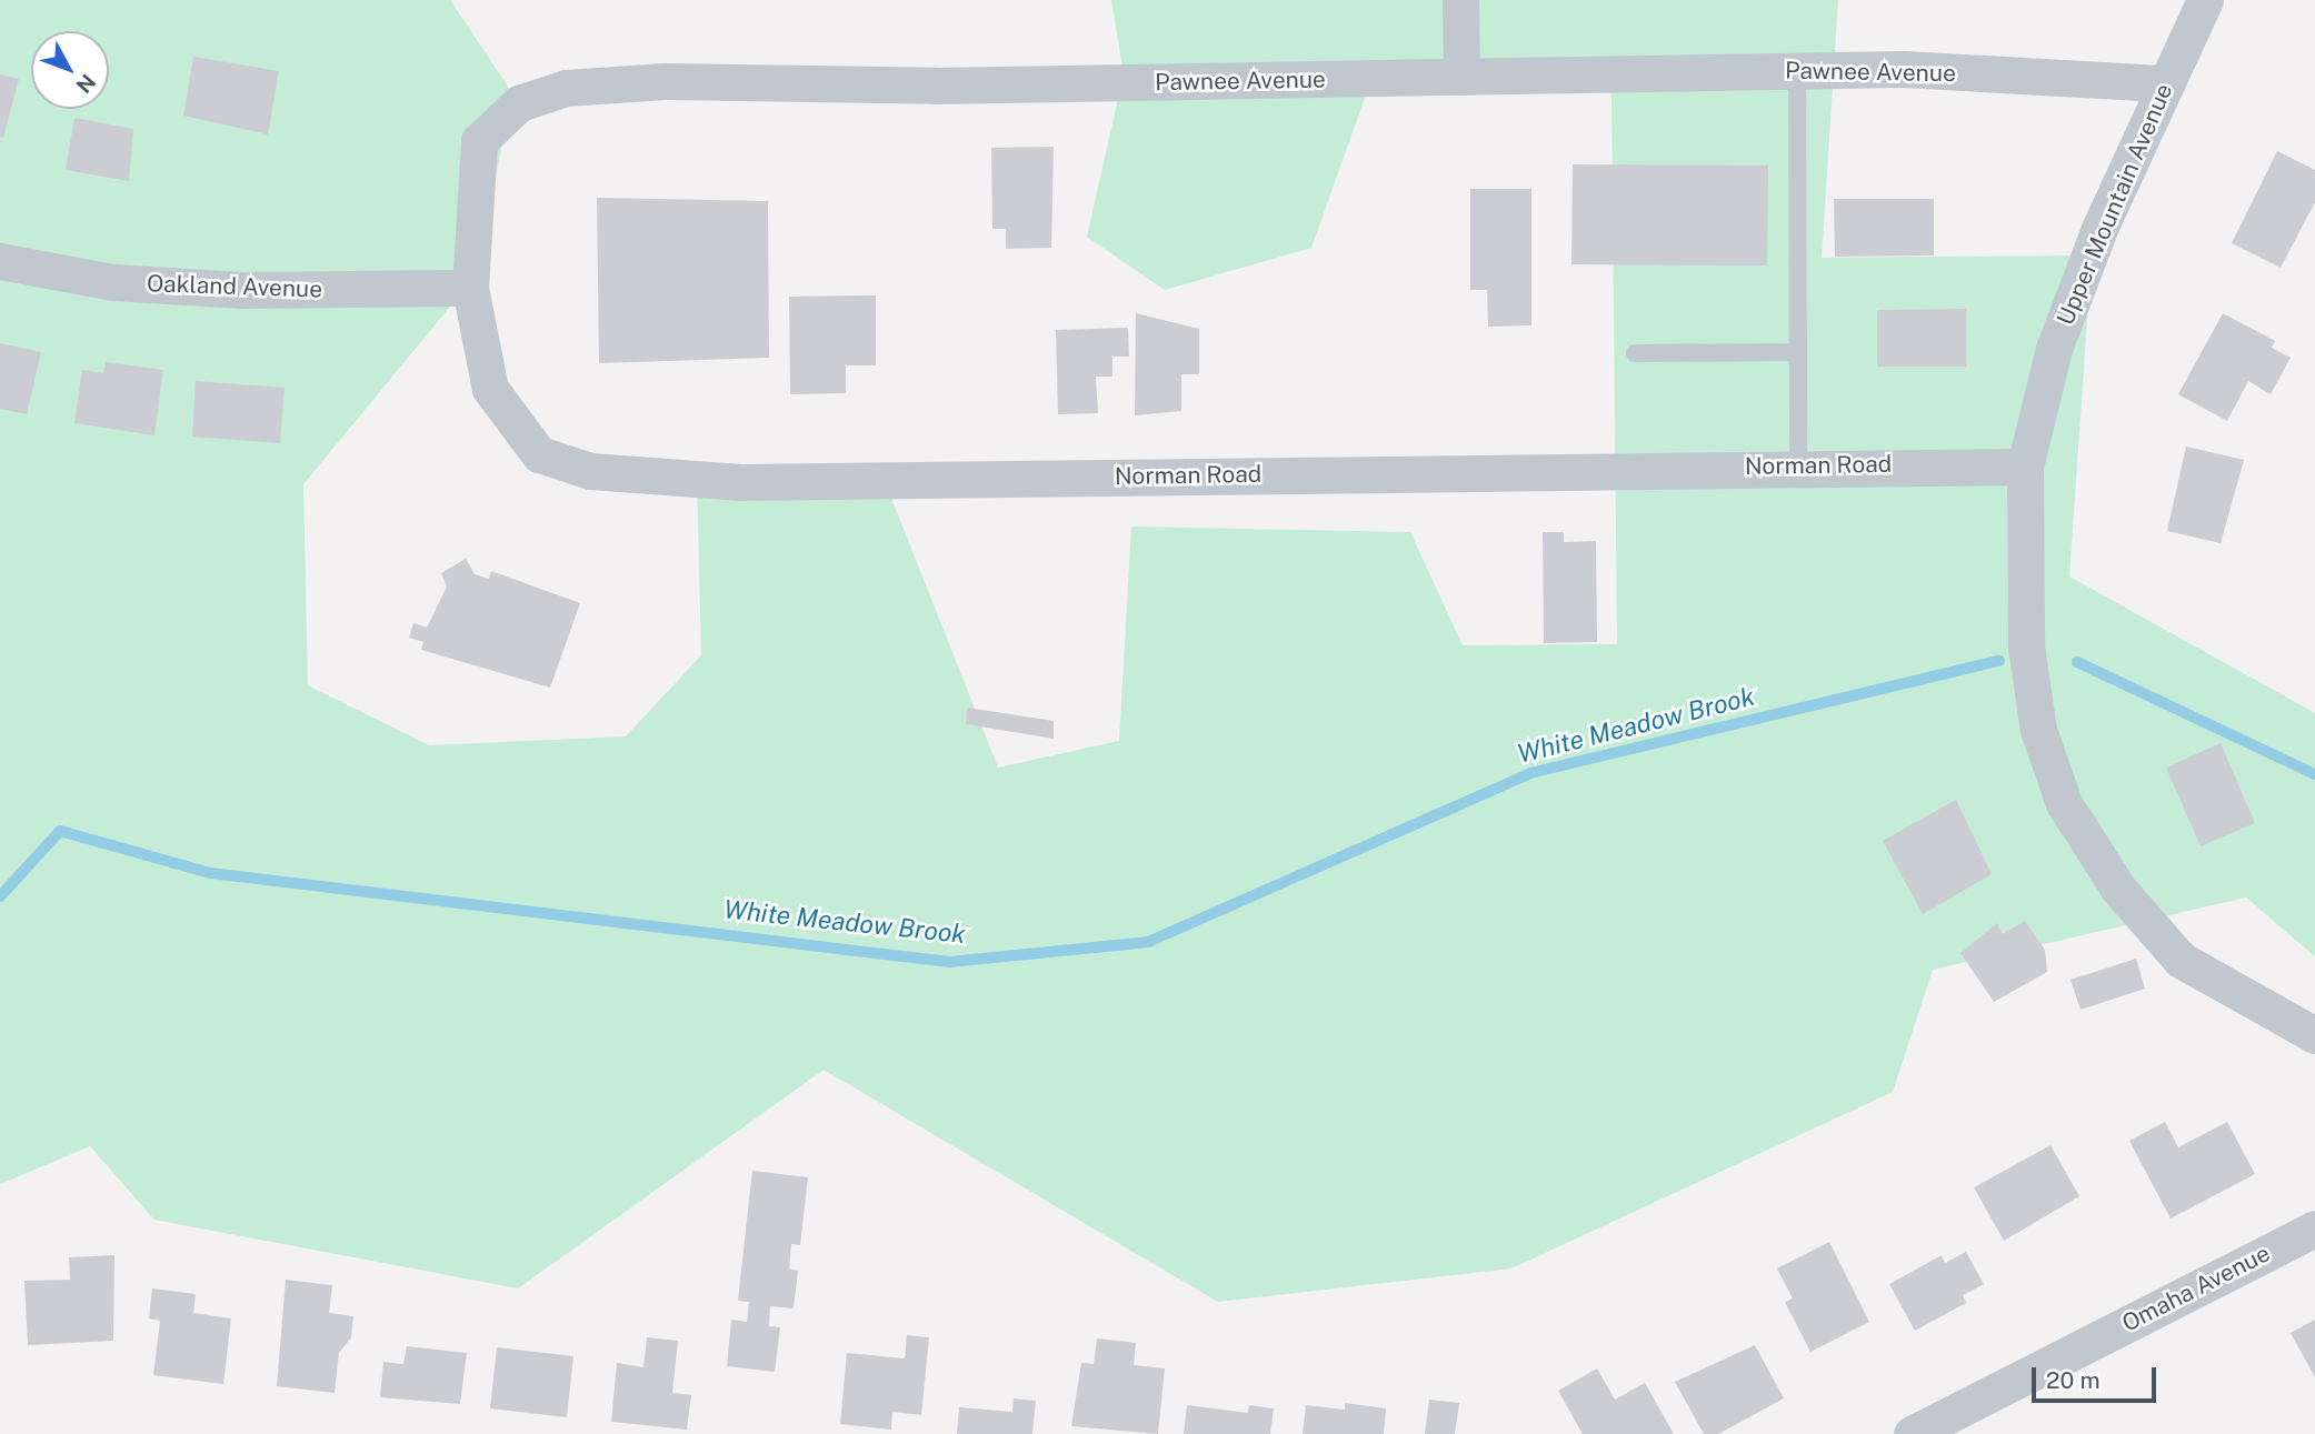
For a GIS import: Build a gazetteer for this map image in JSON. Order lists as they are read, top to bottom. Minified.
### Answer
{"streets":{"street":["Pawnee Avenue","Upper Mountain Avenue","Oakland Avenue","Norman Road","Omaha Avenue"]},"crossings":[["Pawnee Avenue","Upper Mountain Avenue"],["Pawnee Avenue","Oakland Avenue"],["Pawnee Avenue","Norman Road"],["Upper Mountain Avenue","Norman Road"],["Oakland Avenue","Norman Road"]],"water":["White Meadow Brook"],"scale_bar":"20 m","north":"bottom right"}
